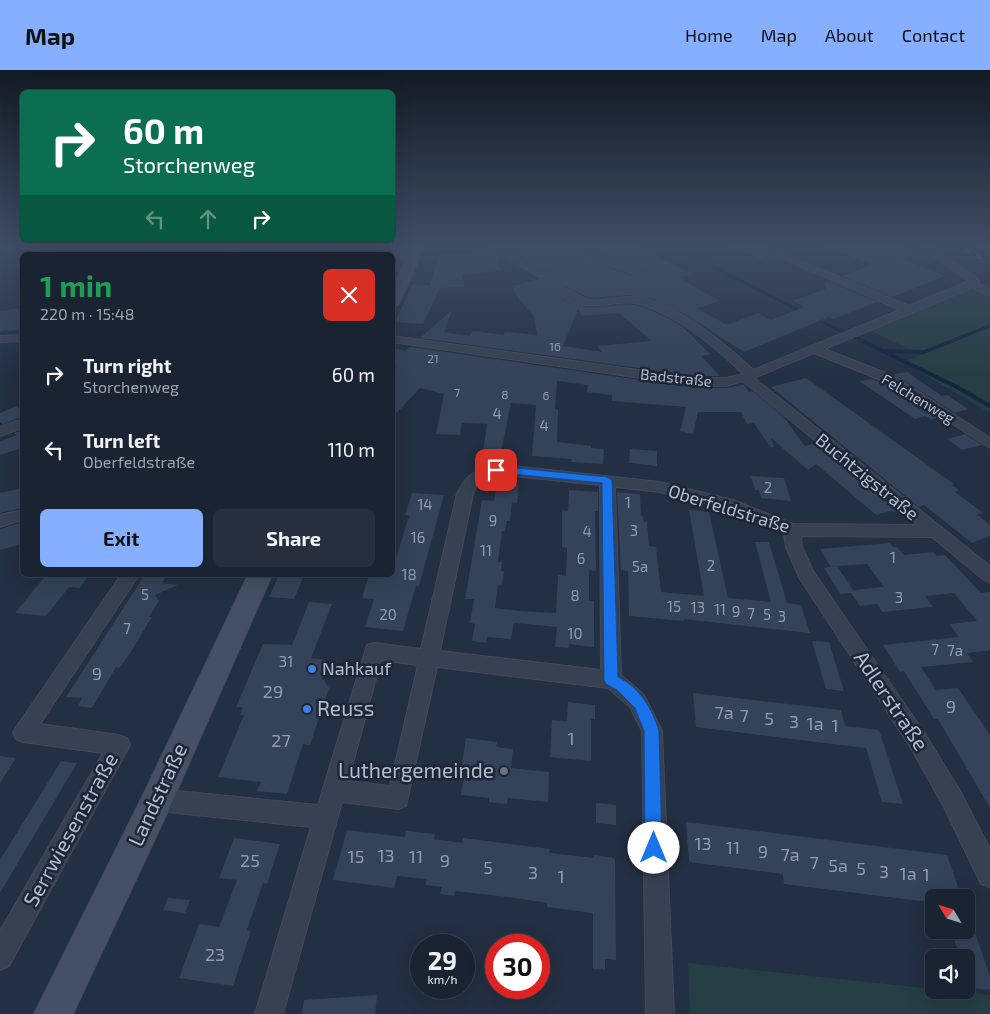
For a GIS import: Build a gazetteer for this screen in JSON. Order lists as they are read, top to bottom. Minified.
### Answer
{"streets":{"street":["Badstraße","Felchenweg","Buchtzigstraße","Oberfeldstraße","Adlerstraße","Landstraße","Serrwiesenstraße"]},"crossings":[["Badstraße","Felchenweg"],["Badstraße","Buchtzigstraße"],["Buchtzigstraße","Oberfeldstraße"],["Oberfeldstraße","Adlerstraße"]],"places":["Nahkauf","Reuss","Luthergemeinde"],"house_numbers":["16","21","7","8","6","4","4","2","1","14","9","3","4","16","11","1","6","2","5a","18","5","8","3","15","13","11","9","7","20","5","3","7","10","7","7a","31","9","29","9","7a","7","5","3","1a","1","1","27","13","11","9","7a","13","15","11","25","9","7","5a","5","5","3","3","1a","1","1","23"],"north":"top left","page":{"header":"Map","nav":["Home","Map","About","Contact"],"turn":["60 m","Storchenweg"],"heading":["1 min","220 m · 15:48"],"list":[{"name":"Turn right","note":"Storchenweg","value":"60 m"},{"name":"Turn left","note":"Oberfeldstraße","value":"110 m"}],"buttons":["Exit","Share"],"speed":"29 km/h","limit":"30"}}
